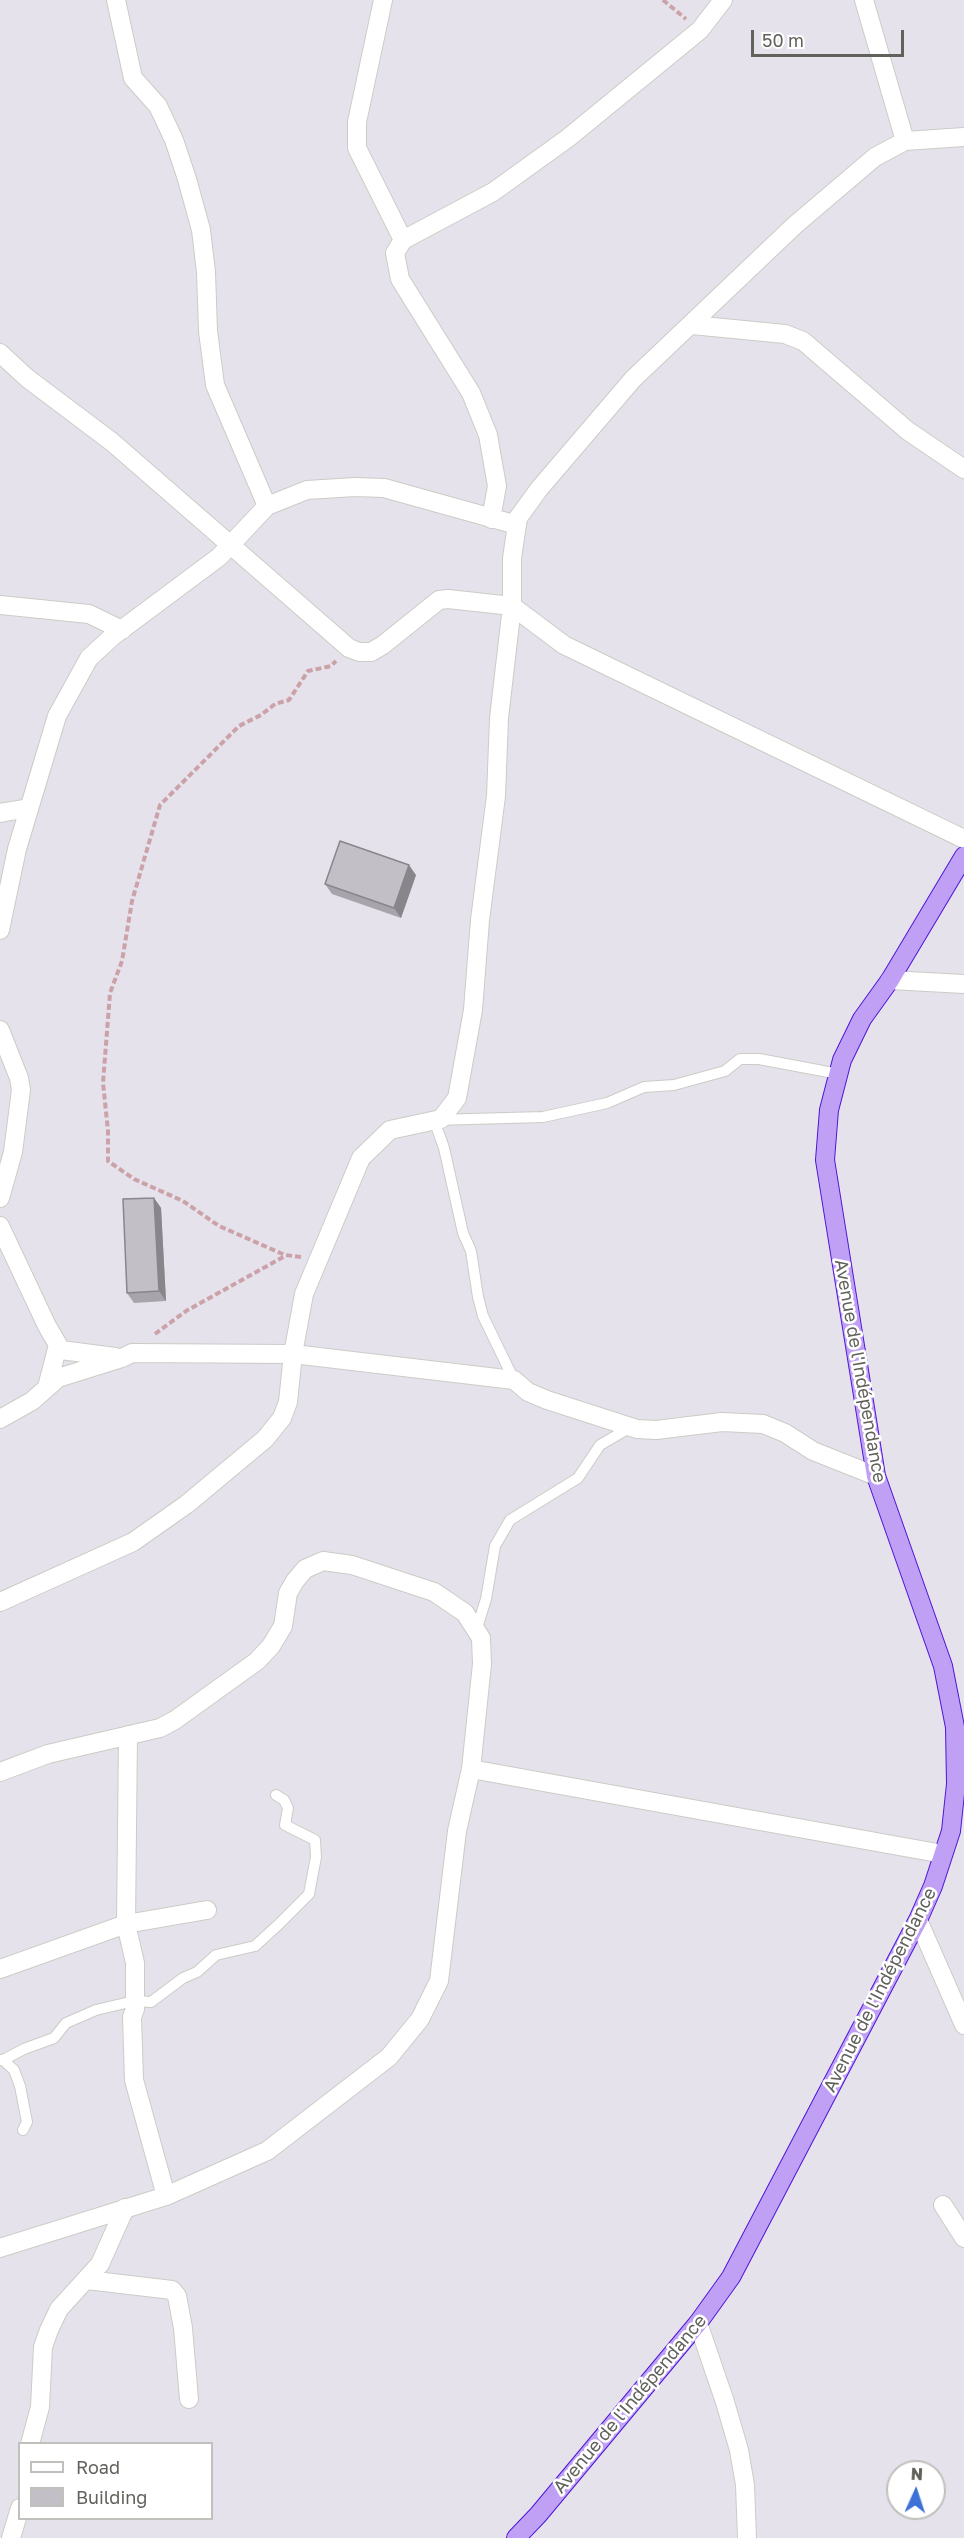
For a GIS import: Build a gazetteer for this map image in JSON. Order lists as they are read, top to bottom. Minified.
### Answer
{"streets":{"highway":["Avenue de l'Indépendance"]},"legend":["Road","Building"],"scale_bar":"50 m","north":"top"}
